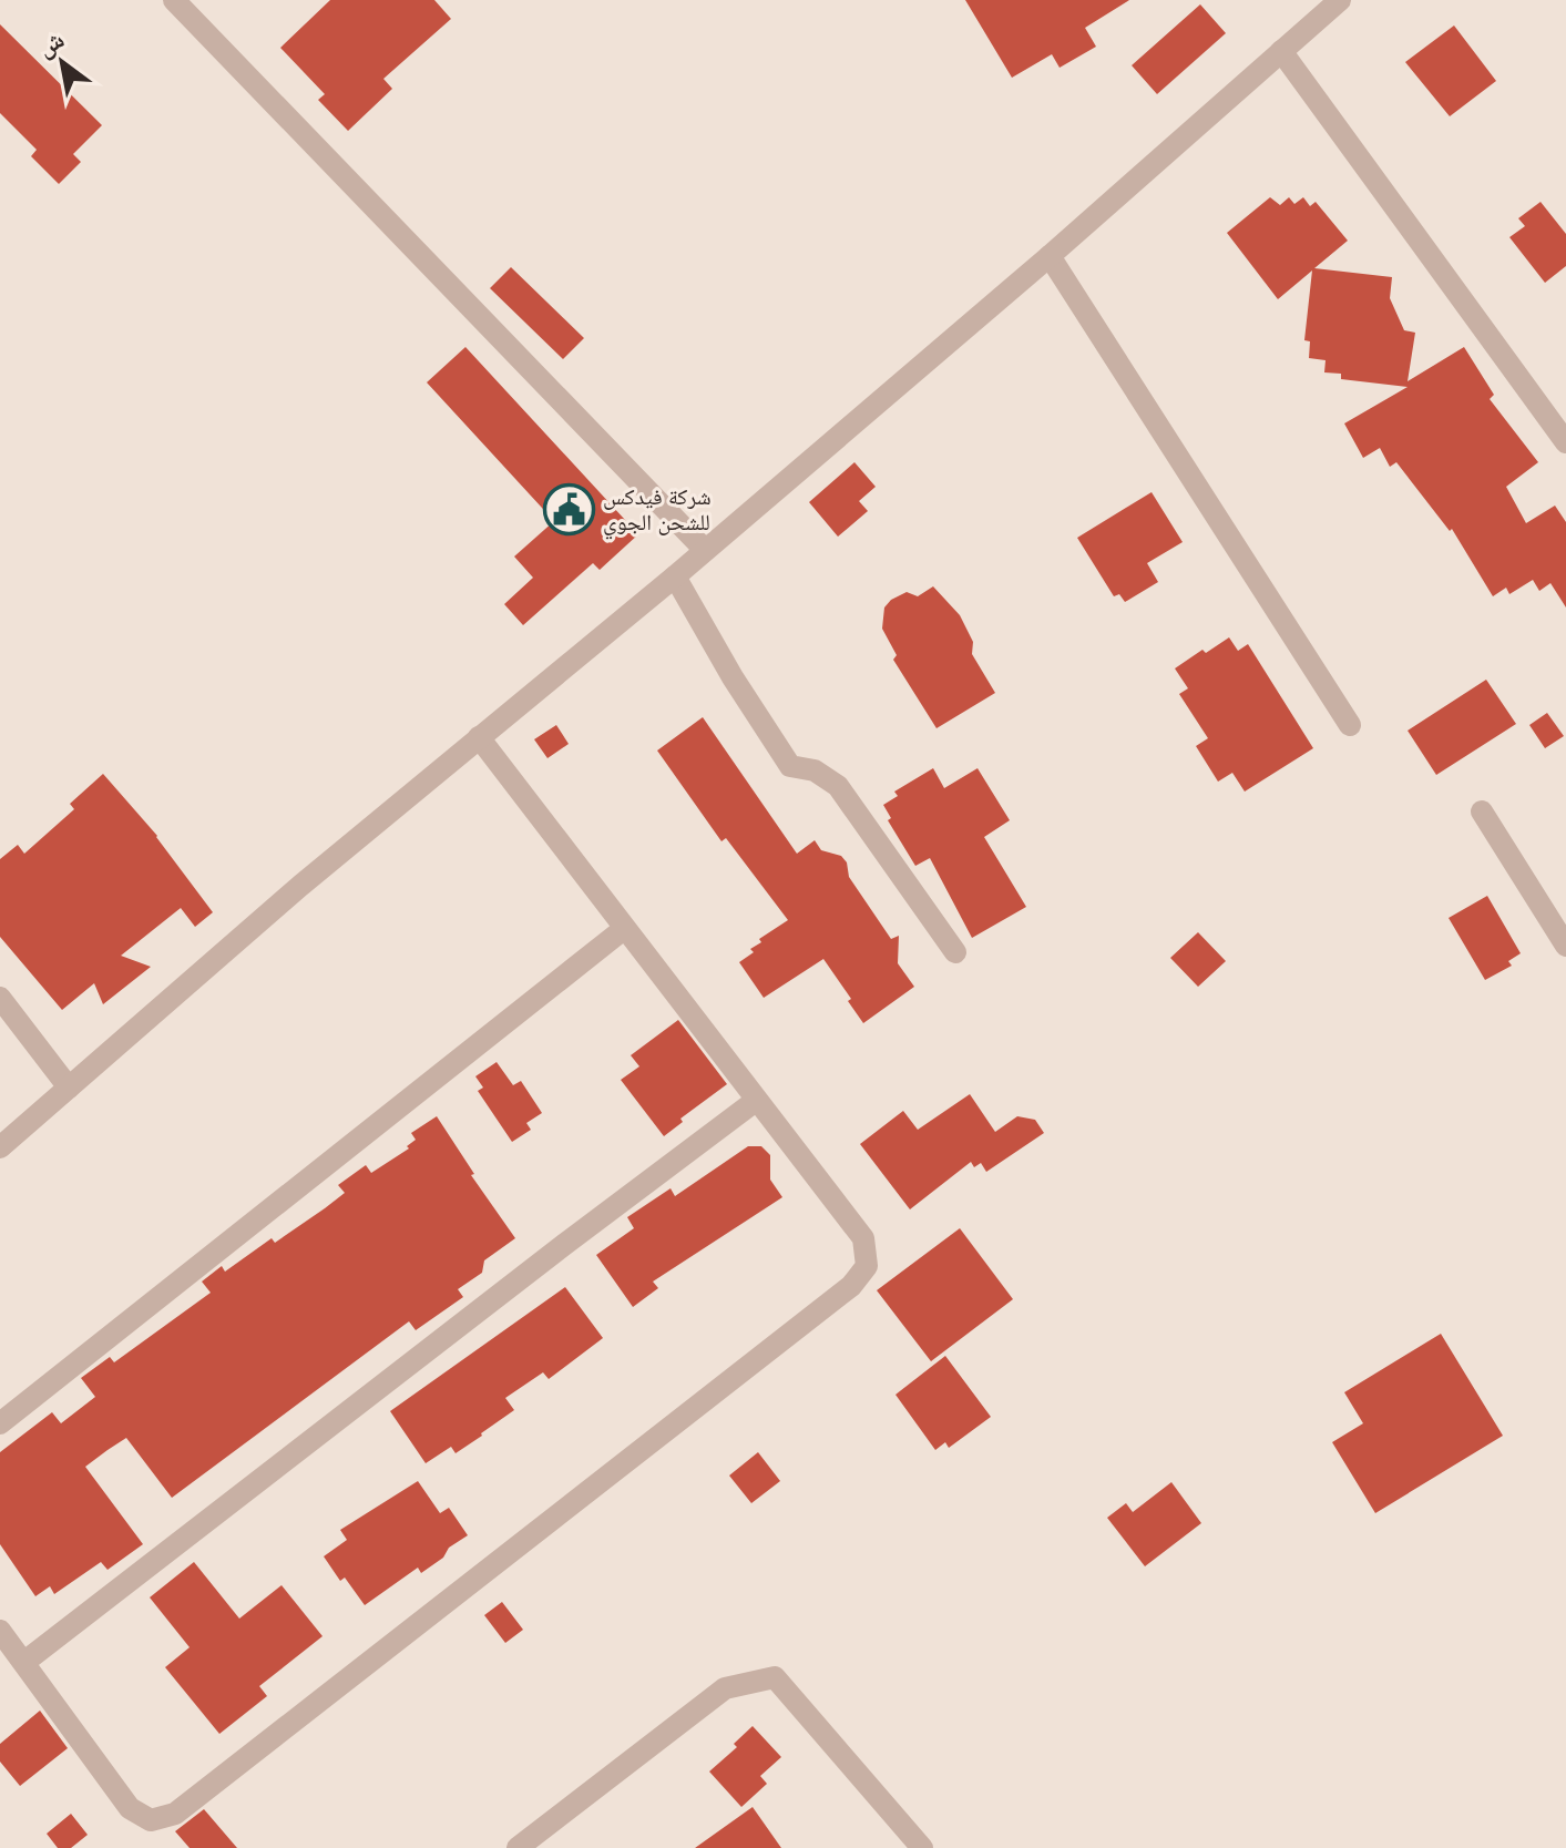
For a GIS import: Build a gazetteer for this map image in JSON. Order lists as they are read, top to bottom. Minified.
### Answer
{"places":{"public building":["شركة فيدكس للشحن الجوي"]},"north":"top left"}
